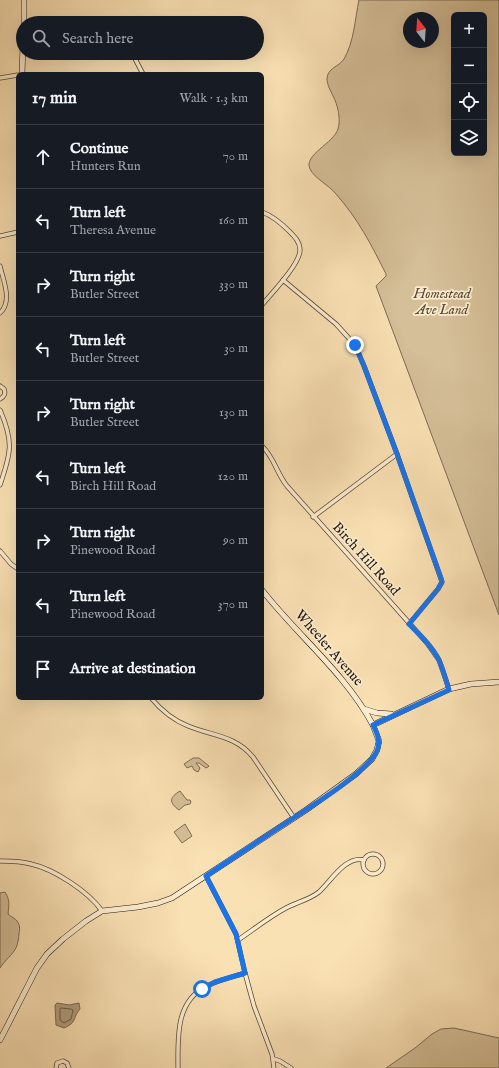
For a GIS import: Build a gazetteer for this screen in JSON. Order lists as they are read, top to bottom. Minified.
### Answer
{"streets":{"street":["Birch Hill Road","Wheeler Avenue"]},"parks":["Homestead Ave Land"],"north":"top","page":{"map_buttons":["+","−"],"search":"Search here","heading":["17 min","Walk · 1.3 km"],"list":[["Continue","Hunters Run","70 m"],["Turn left","Theresa Avenue","160 m"],["Turn right","Butler Street","330 m"],["Turn left","Butler Street","30 m"],["Turn right","Butler Street","130 m"],["Turn left","Birch Hill Road","120 m"],["Turn right","Pinewood Road","90 m"],["Turn left","Pinewood Road","370 m"],"Arrive at destination"]}}
